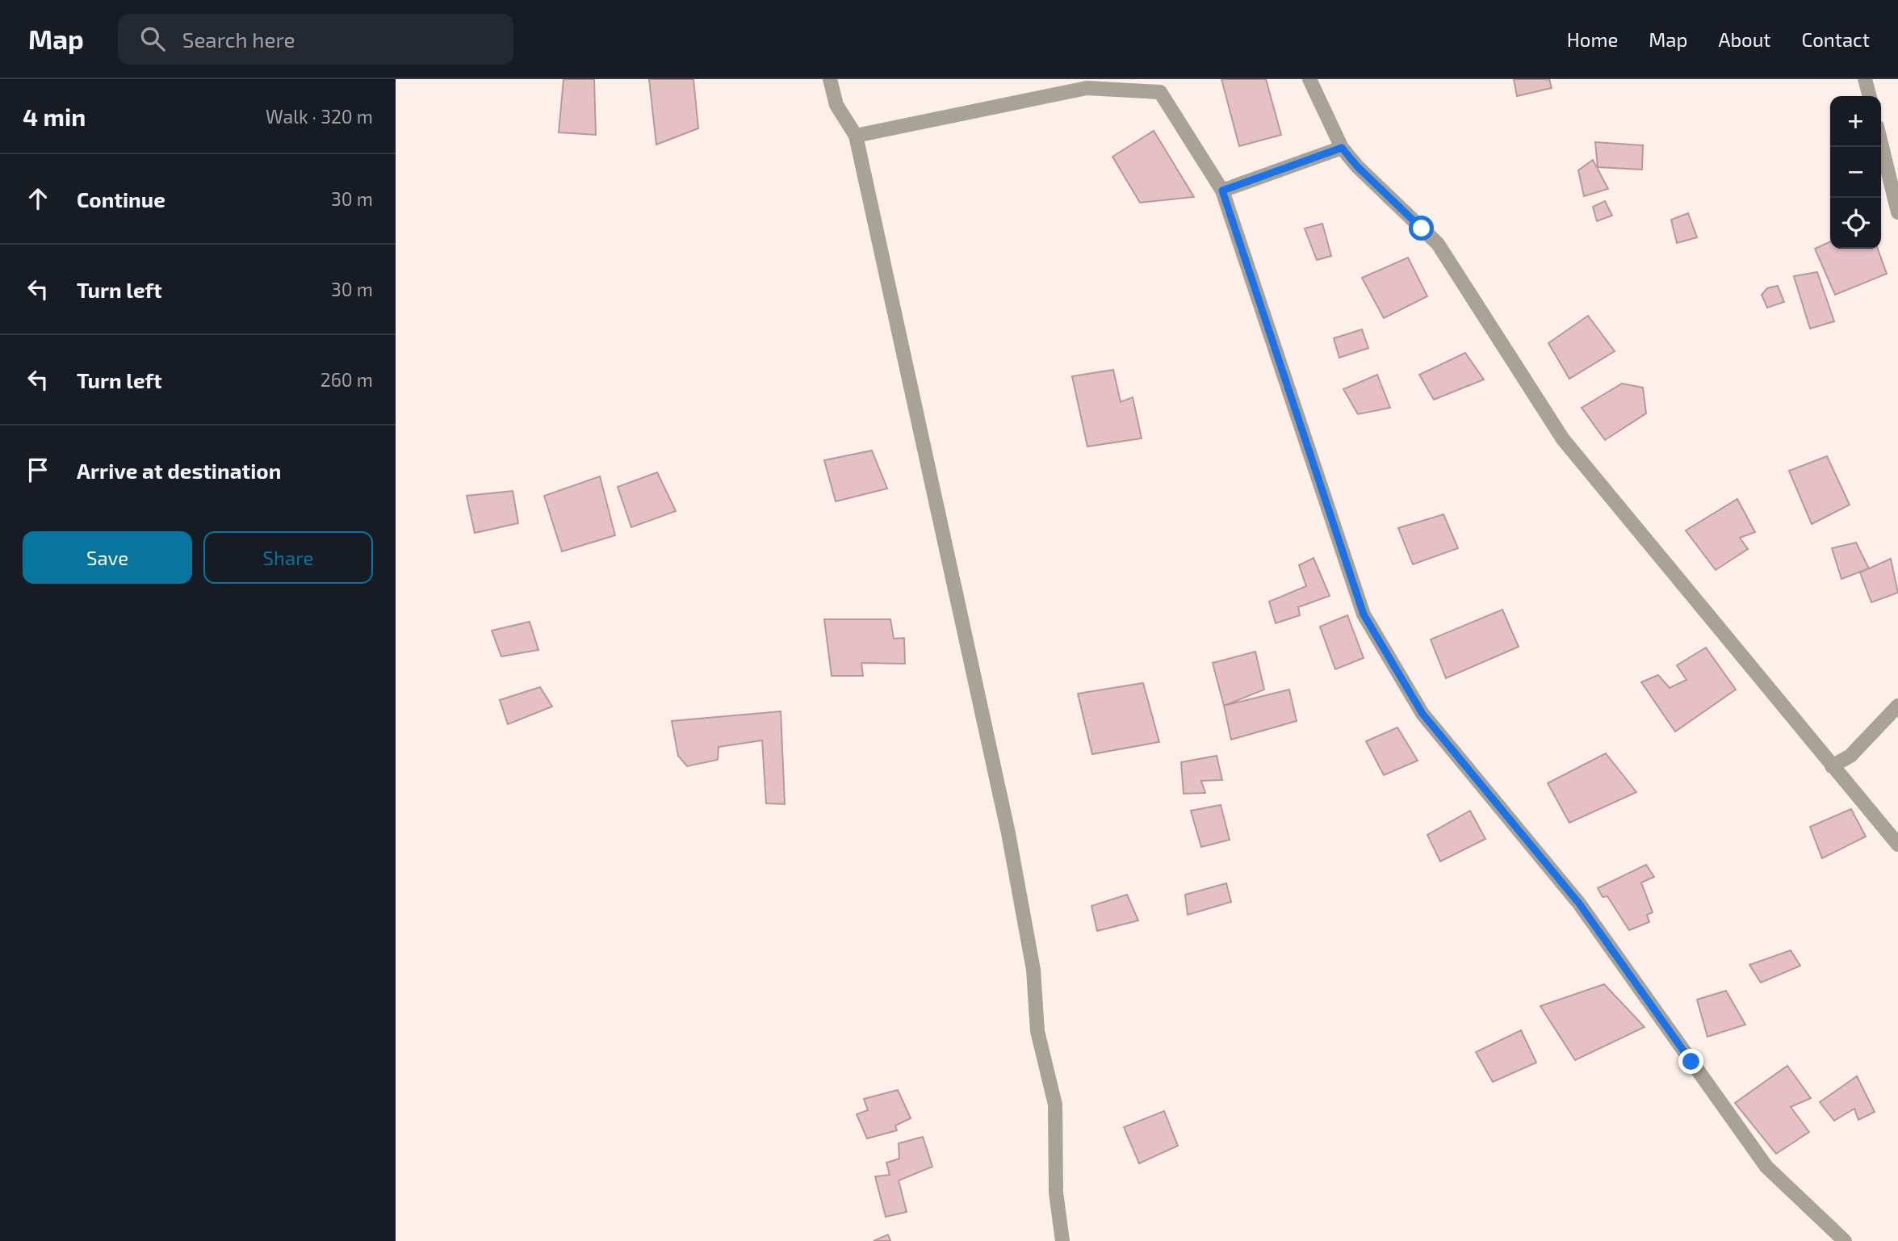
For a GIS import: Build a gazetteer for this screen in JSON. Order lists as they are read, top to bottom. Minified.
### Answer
{"page":{"header":"Map","search":"Search here","nav":["Home","Map","About","Contact"],"heading":["4 min","Walk · 320 m"],"map_buttons":["+","−"],"list":[["Continue","30 m"],["Turn left","30 m"],["Turn left","260 m"],"Arrive at destination"],"buttons":["Save","Share"]}}
